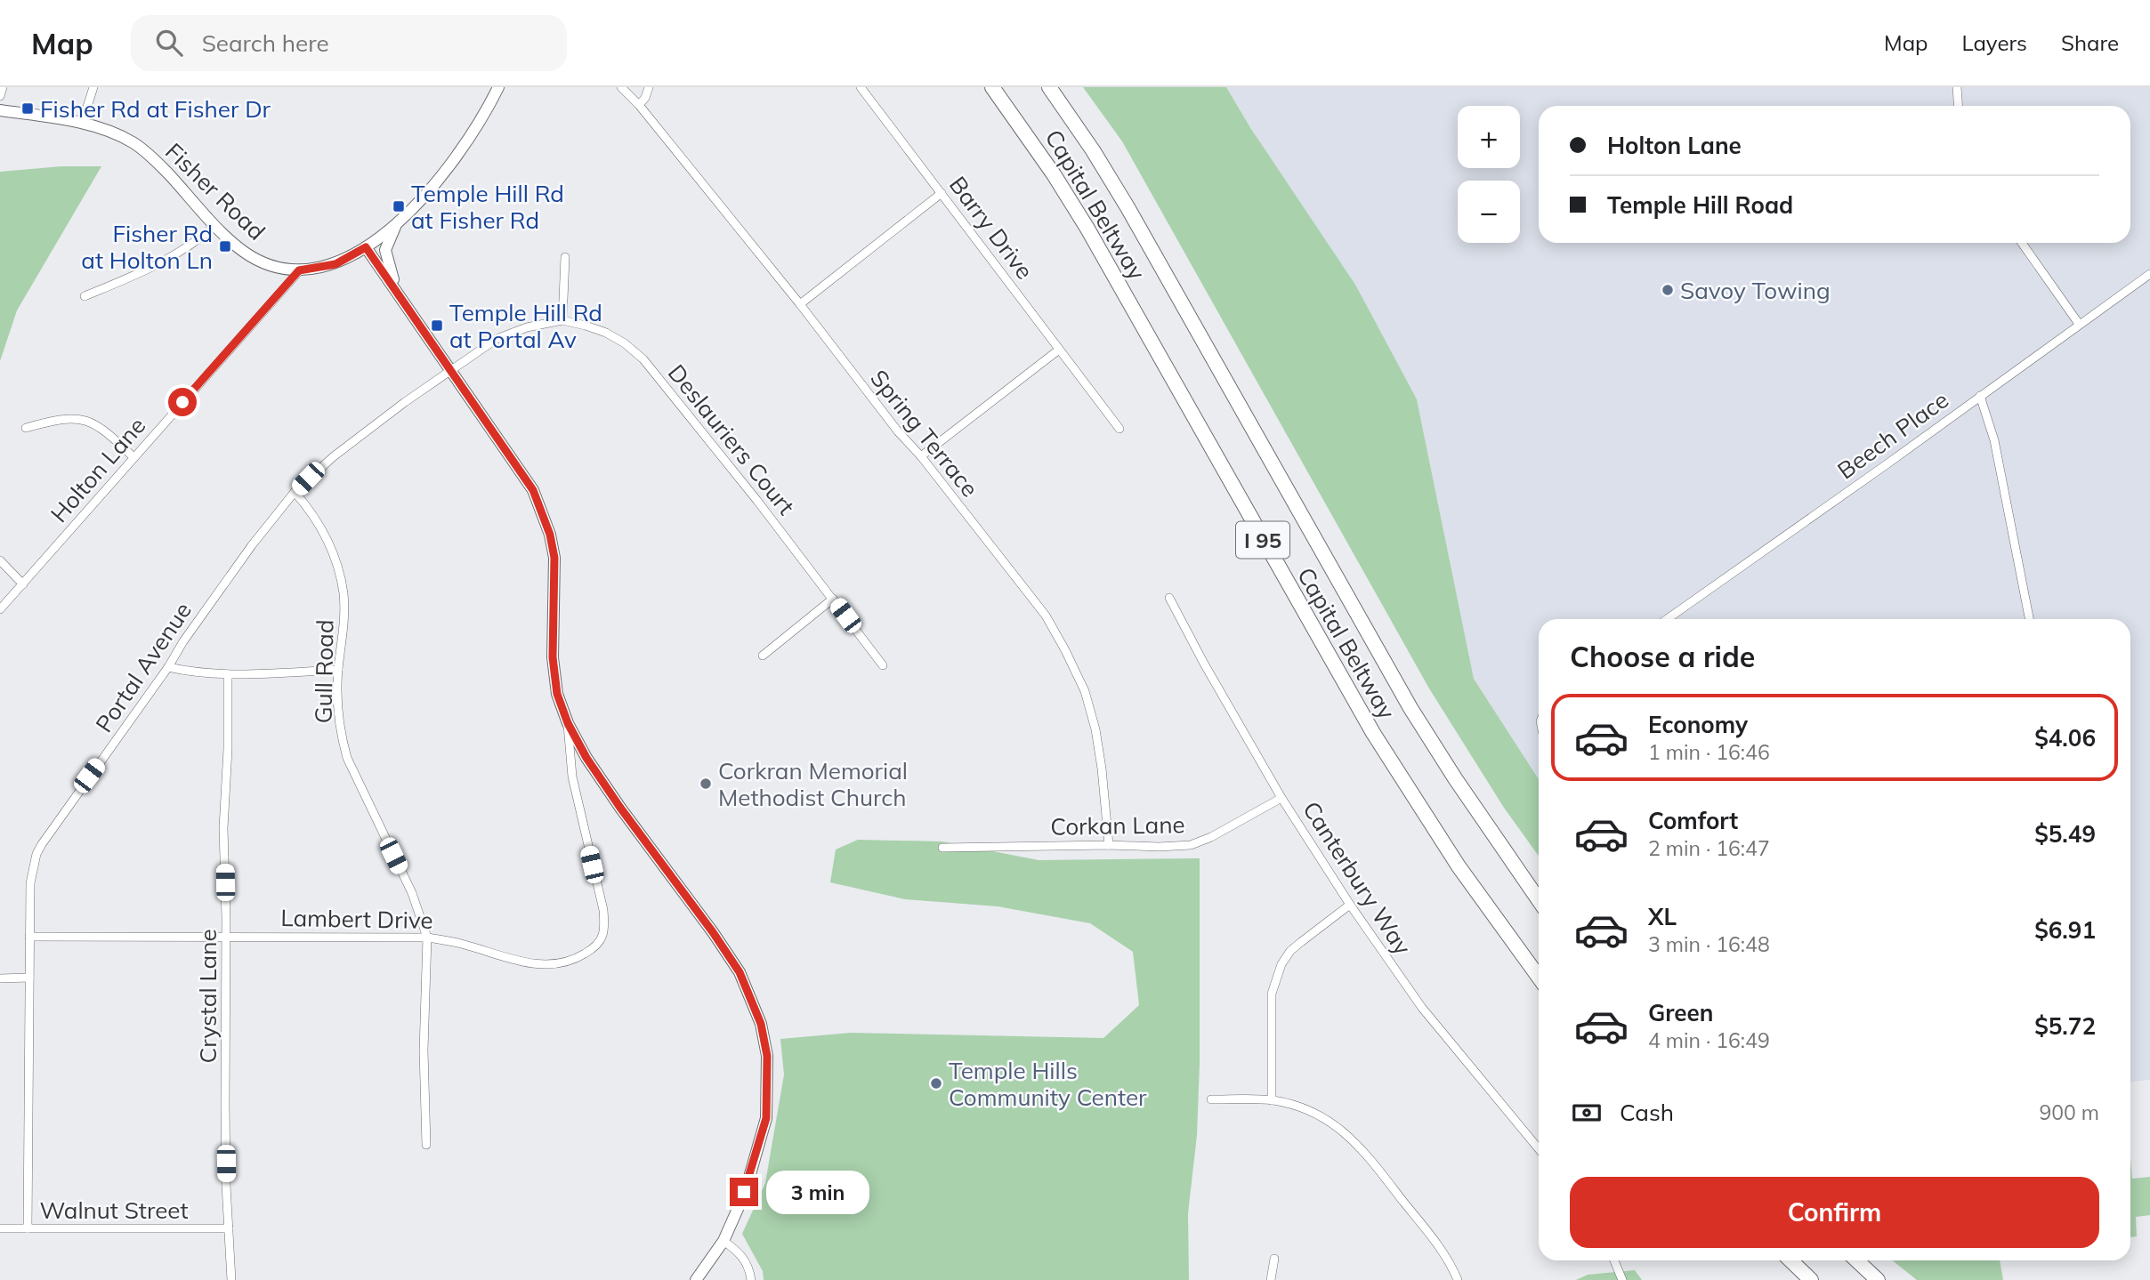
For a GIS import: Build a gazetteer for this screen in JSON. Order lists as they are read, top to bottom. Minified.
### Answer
{"streets":{"highway":["Capital Beltway","I 95"],"main road":["Fisher Road"],"street":["Barry Drive","Spring Terrace","Beech Place","Deslauriers Court","Holton Lane","Portal Avenue","Gull Road","Corkan Lane","Canterbury Way","Lambert Drive","Crystal Lane","Walnut Street"]},"crossings":[["Fisher Road","Holton Lane"],["Spring Terrace","Corkan Lane"],["Deslauriers Court","Portal Avenue"],["Portal Avenue","Gull Road"],["Portal Avenue","Lambert Drive"],["Portal Avenue","Walnut Street"],["Gull Road","Lambert Drive"],["Corkan Lane","Canterbury Way"],["Lambert Drive","Crystal Lane"],["Crystal Lane","Walnut Street"]],"places":{"transit":["Fisher Rd at Fisher Dr","Temple Hill Rd at Fisher Rd","Fisher Rd at Holton Ln","Temple Hill Rd at Portal Av"],"other":["Savoy Towing","Corkran Memorial Methodist Church","Temple Hills Community Center"]},"page":{"header":"Map","search":"Search here","nav":["Map","Layers","Share"],"map_buttons":["+","−"],"banner":["Holton Lane","Temple Hill Road"],"heading":"Choose a ride","list":[{"name":"Economy","note":"1 min · 16:46","value":"$4.06"},{"name":"Comfort","note":"2 min · 16:47","value":"$5.49"},{"name":"XL","note":"3 min · 16:48","value":"$6.91"},{"name":"Green","note":"4 min · 16:49","value":"$5.72"}],"pay":["Cash","900 m"],"buttons":"Confirm","bubble":"3 min"}}
